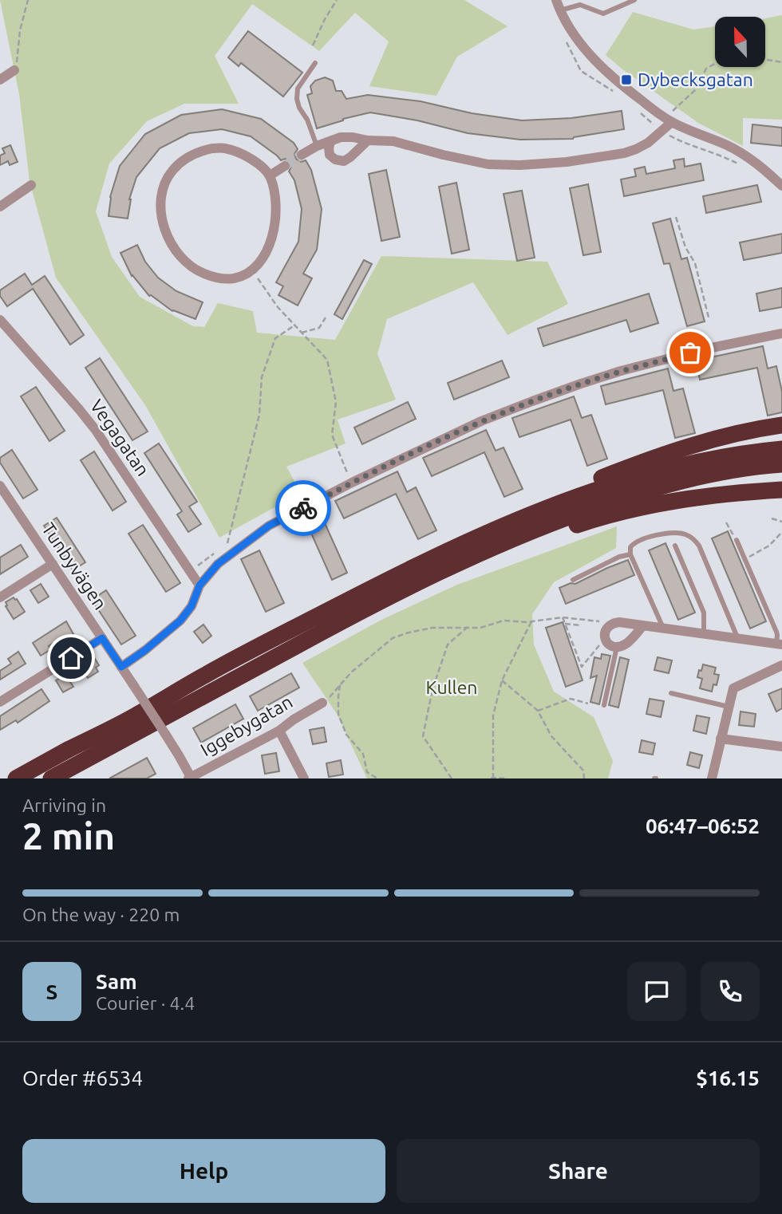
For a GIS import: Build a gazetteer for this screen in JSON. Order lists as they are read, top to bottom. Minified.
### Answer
{"streets":{"street":["Vegagatan","Tunbyvägen","Iggebygatan"]},"crossings":[["Tunbyvägen","Iggebygatan"]],"parks":["Kullen"],"places":{"transit":["Dybecksgatan"]},"north":"top","page":{"heading":["2 min","Arriving in","06:47–06:52"],"panel":["Sam","Courier · 4.4","Order #6534","$16.15"],"bar":"On the way · 220 m","round":"S","buttons":["Help","Share"]}}
